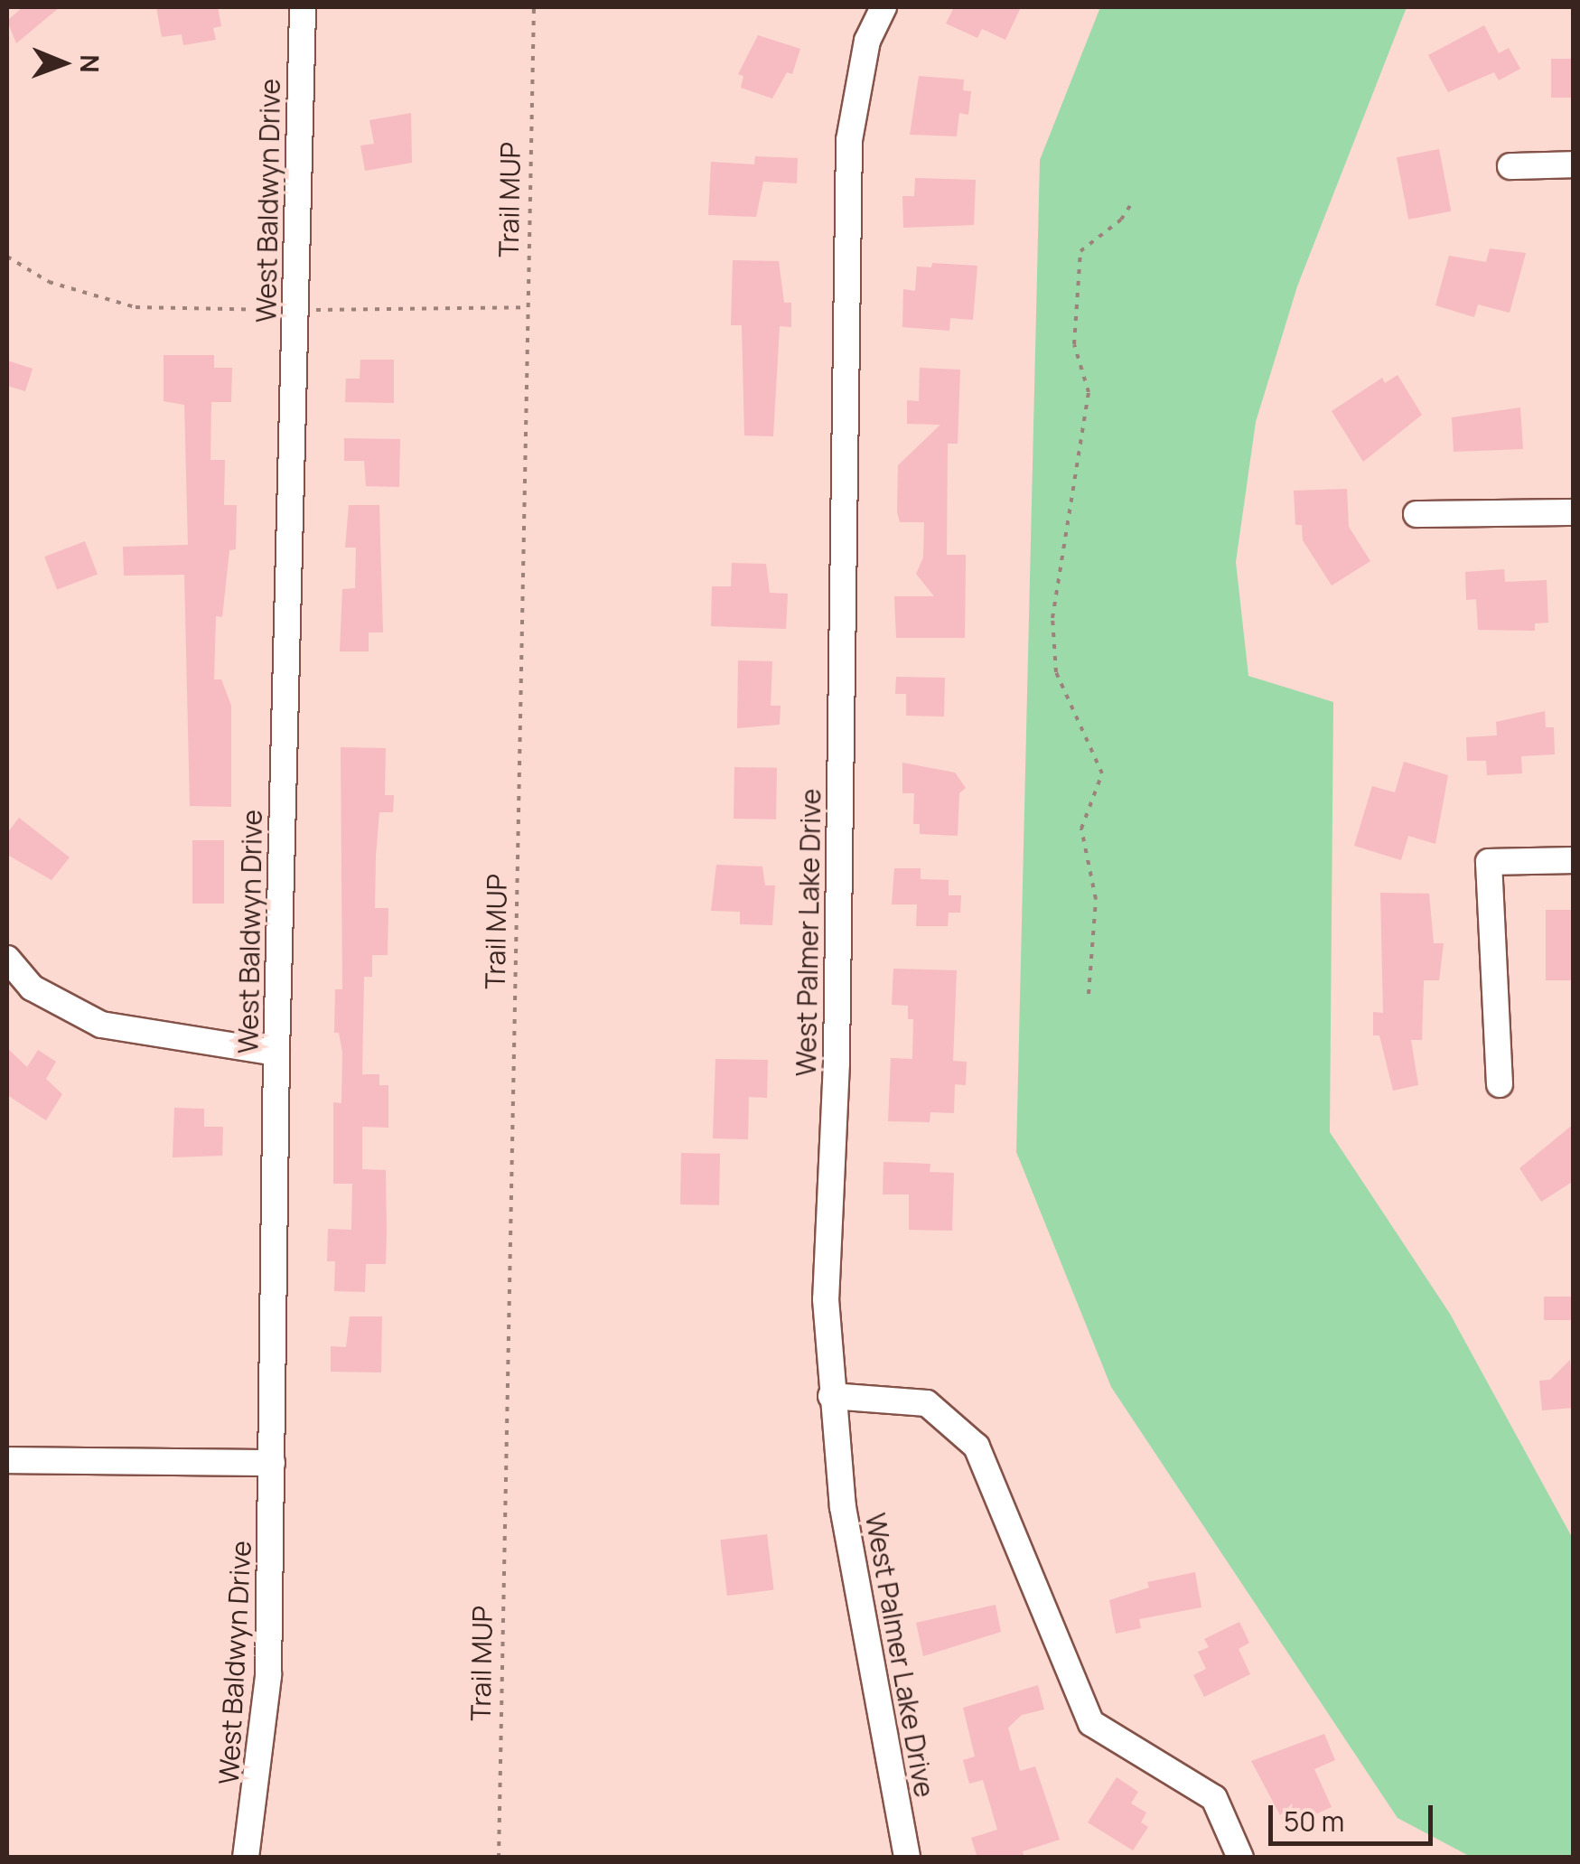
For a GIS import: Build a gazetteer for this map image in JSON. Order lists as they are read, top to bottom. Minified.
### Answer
{"streets":{"street":["West Baldwyn Drive","West Palmer Lake Drive"],"path":["Trail MUP"]},"scale_bar":"50 m","north":"right"}
